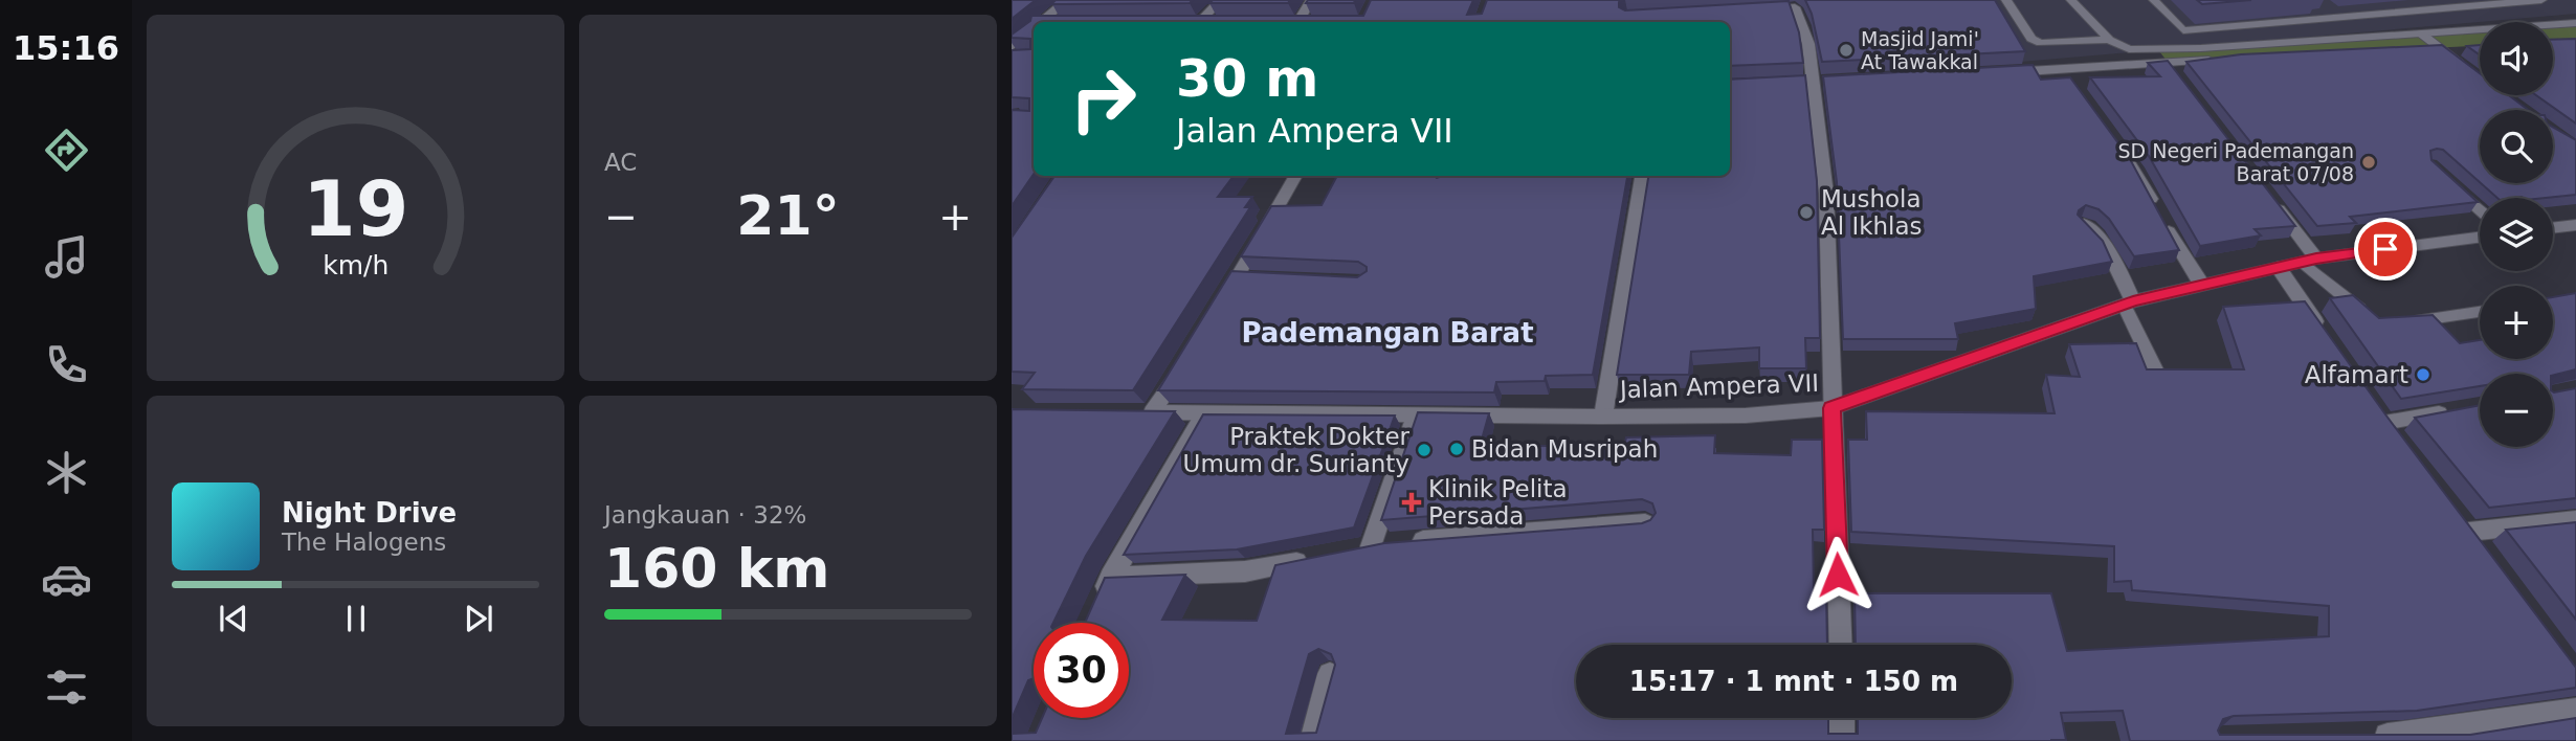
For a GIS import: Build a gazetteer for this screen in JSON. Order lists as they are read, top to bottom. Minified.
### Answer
{"streets":{"street":["Jalan Ampera VII"]},"districts":["Pademangan Barat"],"places":{"other":["Masjid Jami' At Tawakkal","SD Negeri Pademangan Barat 07/08","Mushola Al Ikhlas","Alfamart","Bidan Musripah","Praktek Dokter Umum dr. Surianty"],"health":["Klinik Pelita Persada"]},"page":{"tabs":"15:16","tile":["AC",["Jangkauan · 32%","160 km"]],"map_buttons":["+","−"],"turn":["30 m","Jalan Ampera VII"],"heat":["−","21°","+"],"song":["Night Drive","The Halogens"],"limit":"30","trip":"15:17 · 1 mnt · 150 m","gauge":["19","km/h"]}}
